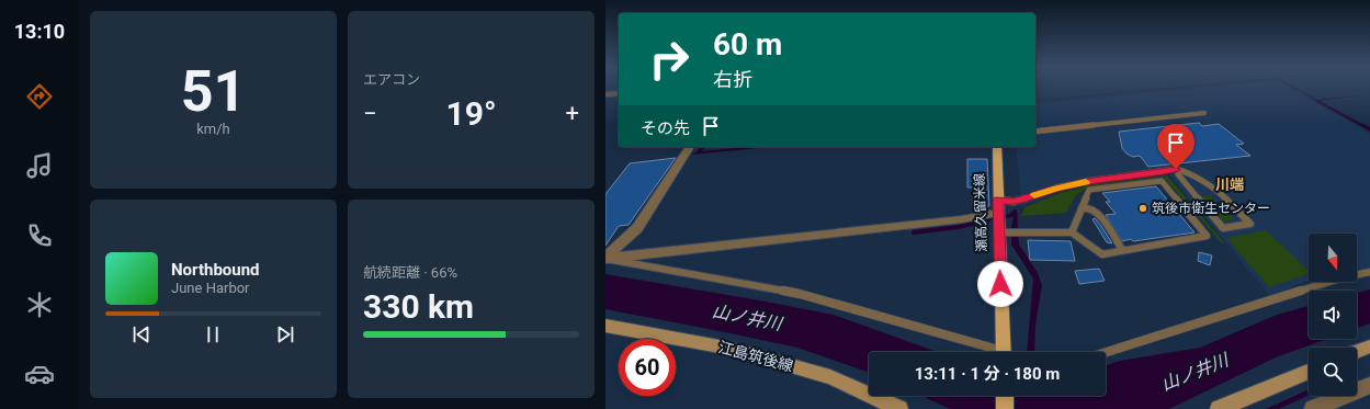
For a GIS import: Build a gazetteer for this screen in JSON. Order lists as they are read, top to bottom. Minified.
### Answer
{"streets":{"main road":["瀬高久留米線","江島筑後線"]},"districts":["川端"],"water":["山ノ井川"],"places":["筑後市衛生センター"],"north":"bottom","page":{"tabs":"13:10","tile":[["51","km/h"],"エアコン",["航続距離 · 66%","330 km"]],"turn":["60 m","右折"],"heat":["−","19°","+"],"then":"その先","song":["Northbound","June Harbor"],"limit":"60","trip":"13:11 · 1 分 · 180 m"}}
